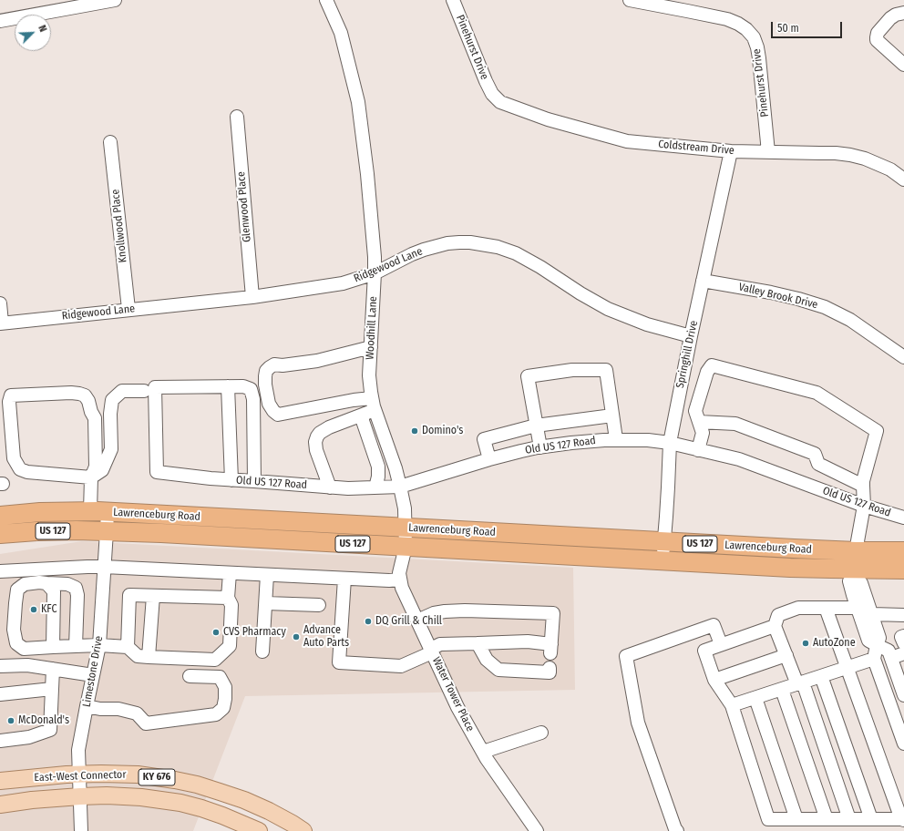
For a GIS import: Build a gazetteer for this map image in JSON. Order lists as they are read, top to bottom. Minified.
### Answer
{"streets":{"highway":["Lawrenceburg Road","US 127"],"main road":["East-West Connector","KY 676"],"street":["Pinehurst Drive","Coldstream Drive","Glenwood Place","Knollwood Place","Ridgewood Lane","Valley Brook Drive","Woodhill Lane","Springhill Drive","Old US 127 Road","Limestone Drive","Water Tower Place"]},"crossings":[["Pinehurst Drive","Coldstream Drive"],["Coldstream Drive","Springhill Drive"],["Glenwood Place","Ridgewood Lane"],["Knollwood Place","Ridgewood Lane"],["Ridgewood Lane","Woodhill Lane"],["Ridgewood Lane","Springhill Drive"],["Valley Brook Drive","Springhill Drive"],["Woodhill Lane","Old US 127 Road"],["Woodhill Lane","Lawrenceburg Road"],["Woodhill Lane","Water Tower Place"],["Springhill Drive","Old US 127 Road"],["Springhill Drive","Lawrenceburg Road"],["Lawrenceburg Road","Limestone Drive"],["Lawrenceburg Road","Water Tower Place"],["Limestone Drive","East-West Connector"]],"places":["Domino's","KFC","DQ Grill & Chill","CVS Pharmacy","Advance Auto Parts","AutoZone","McDonald's"],"scale_bar":"50 m","north":"top right"}
